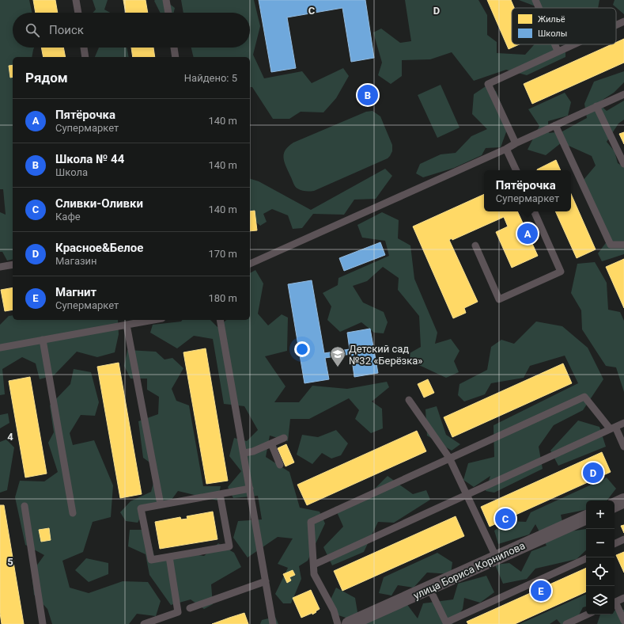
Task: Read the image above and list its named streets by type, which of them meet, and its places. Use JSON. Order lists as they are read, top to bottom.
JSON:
{
  "streets": {
    "street": ["улица Бориса Корнилова"]
  },
  "places": {
    "school or university": ["Детский сад №32 «Берёзка»"]
  },
  "legend": ["Жильё", "Школы"],
  "page": {
    "search": "Поиск",
    "heading": ["Рядом", "Найдено: 5"],
    "pins": [
      "B",
      "A",
      "D",
      "C",
      "E"
    ],
    "list": [
      {
        "mark": "A",
        "name": "Пятёрочка",
        "note": "Супермаркет",
        "value": "140 m"
      },
      {
        "mark": "B",
        "name": "Школа № 44",
        "note": "Школа",
        "value": "140 m"
      },
      {
        "mark": "C",
        "name": "Сливки-Оливки",
        "note": "Кафе",
        "value": "140 m"
      },
      {
        "mark": "D",
        "name": "Красное&Белое",
        "note": "Магазин",
        "value": "170 m"
      },
      {
        "mark": "E",
        "name": "Магнит",
        "note": "Супермаркет",
        "value": "180 m"
      }
    ],
    "popup": ["Пятёрочка", "Супермаркет"],
    "map_buttons": ["+", "−"]
  },
  "grid": {
    "columns": ["C", "D"],
    "rows": ["4", "5"]
  }
}
